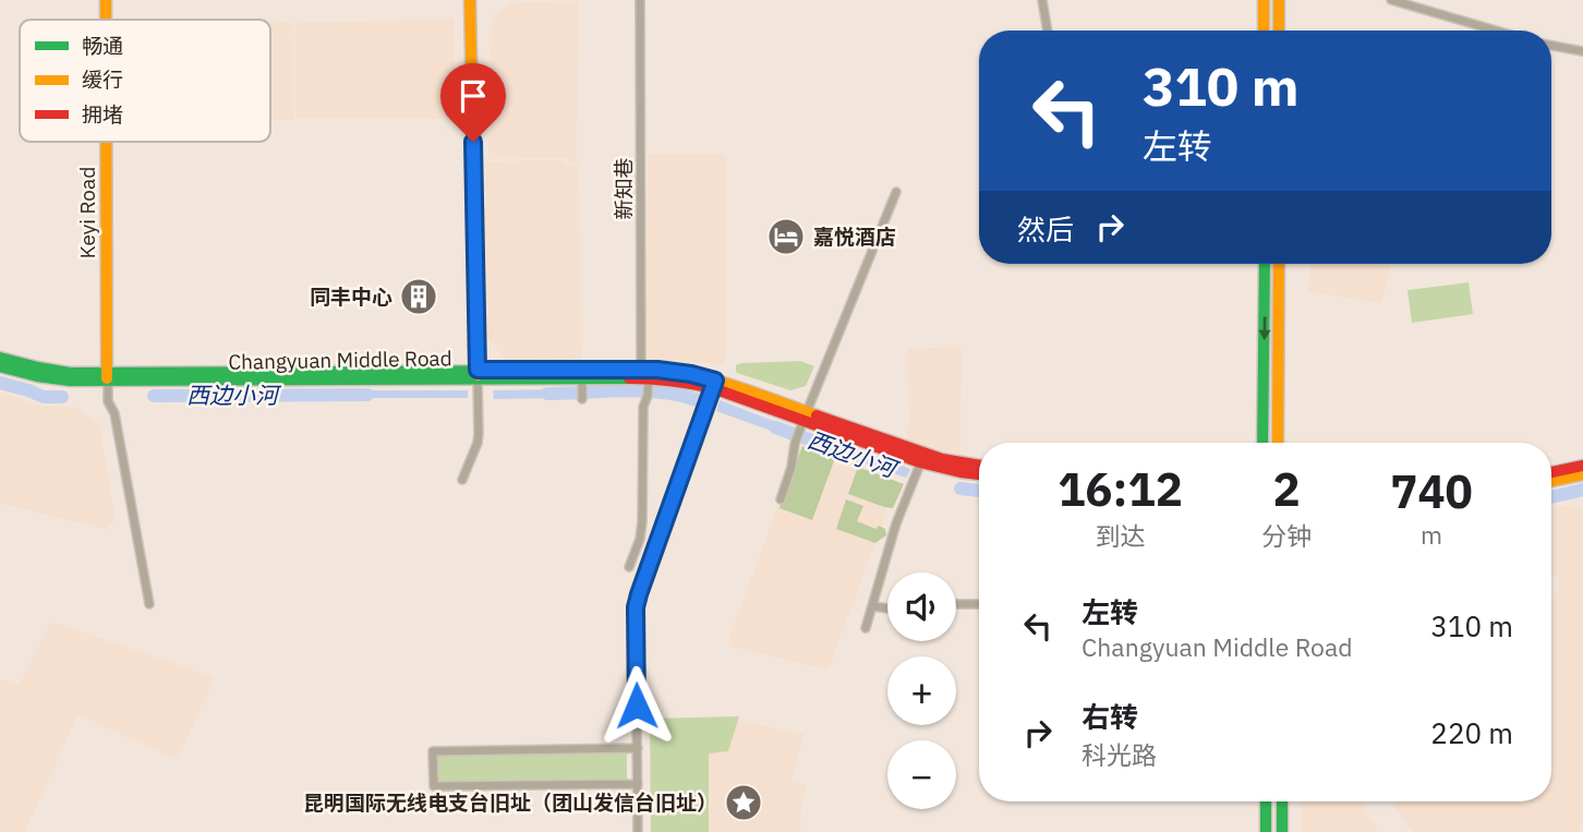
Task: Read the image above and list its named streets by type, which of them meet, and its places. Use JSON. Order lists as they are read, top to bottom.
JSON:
{
  "streets": {
    "main road": ["Keyi Road", "Changyuan Middle Road"],
    "street": ["新知巷"]
  },
  "crossings": [
    ["新知巷", "Changyuan Middle Road"],
    ["Keyi Road", "Changyuan Middle Road"]
  ],
  "water": ["西边小河"],
  "places": {
    "hotel": ["嘉悦酒店"],
    "building": ["同丰中心"],
    "place": ["昆明国际无线电支台旧址（团山发信台旧址）"]
  },
  "legend": ["畅通", "缓行", "拥堵"],
  "page": {
    "turn": ["310 m", "左转"],
    "then": "然后",
    "eta": [
      "16:12",
      "到达",
      "2",
      "分钟",
      "740",
      "m"
    ],
    "map_buttons": ["+", "−"],
    "list": [
      {
        "name": "左转",
        "note": "Changyuan Middle Road",
        "value": "310 m"
      },
      {
        "name": "右转",
        "note": "科光路",
        "value": "220 m"
      }
    ]
  }
}
